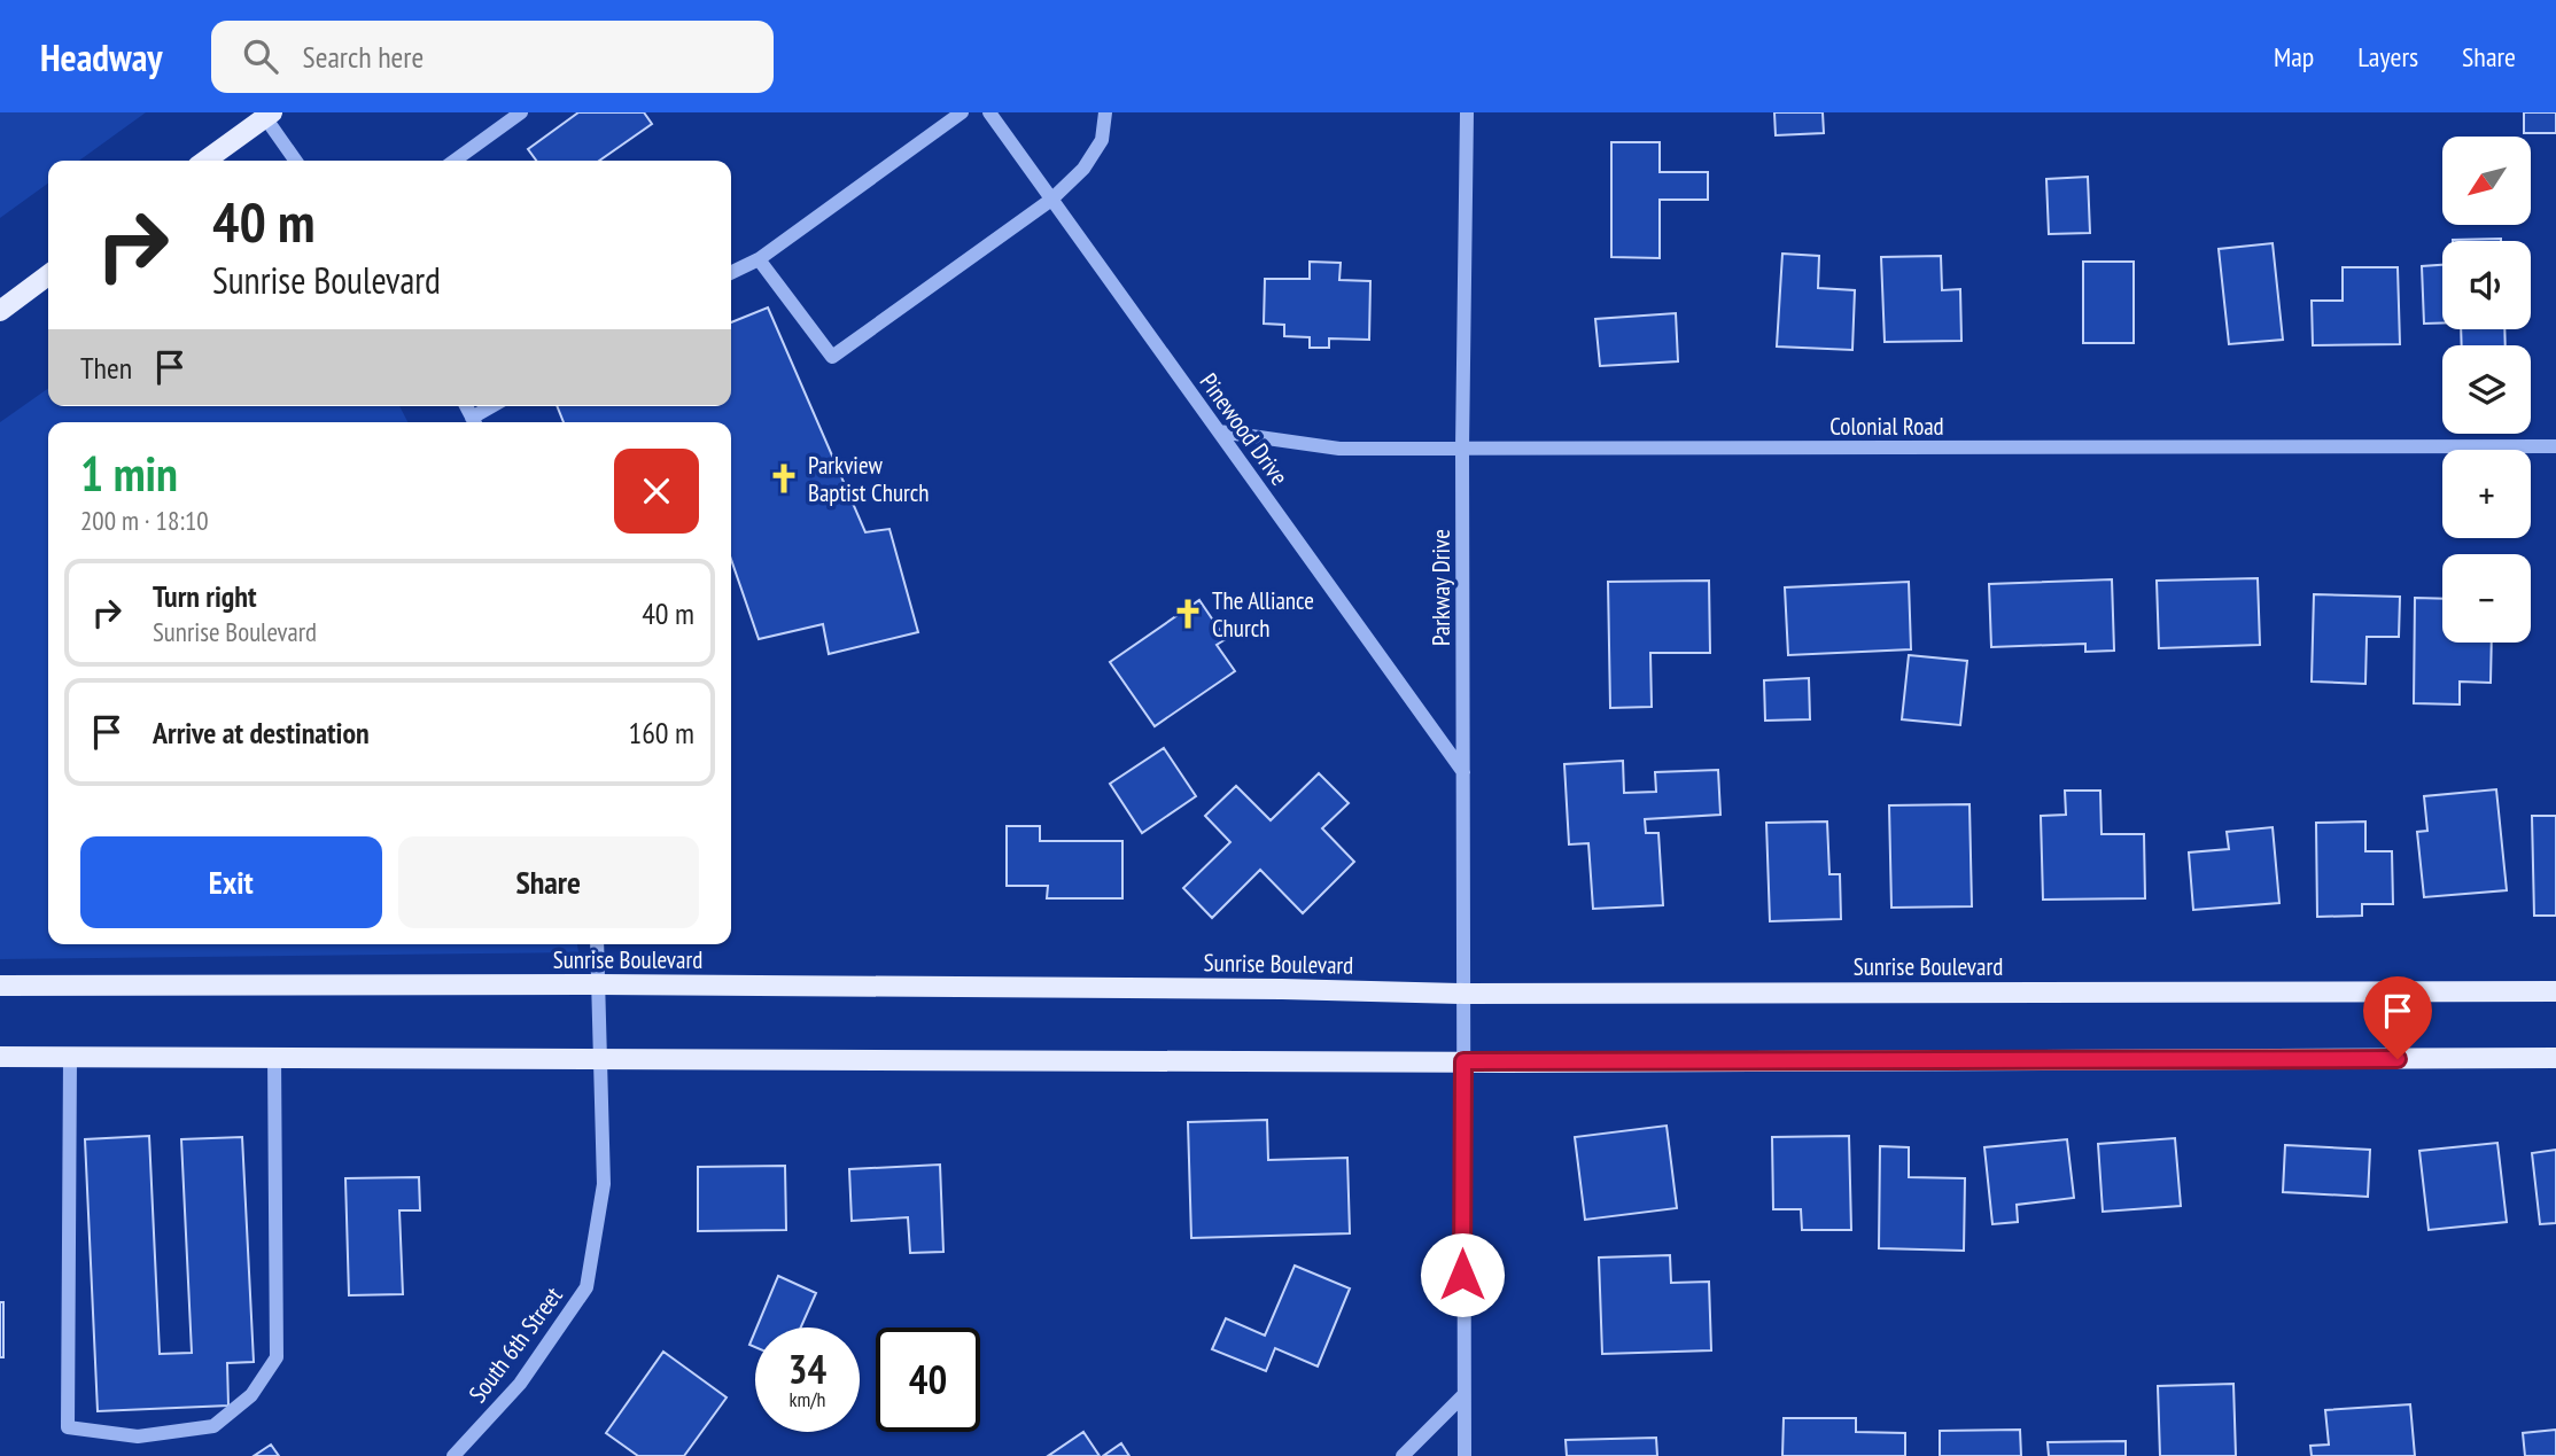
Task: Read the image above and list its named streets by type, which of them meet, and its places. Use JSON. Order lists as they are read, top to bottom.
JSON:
{
  "streets": {
    "main road": ["Sunrise Boulevard"],
    "street": [
      "Colonial Road",
      "Pinewood Drive",
      "Parkway Drive",
      "South 6th Street"
    ]
  },
  "crossings": [
    ["Colonial Road", "Pinewood Drive"],
    ["Colonial Road", "Parkway Drive"],
    ["Pinewood Drive", "Parkway Drive"],
    ["Parkway Drive", "Sunrise Boulevard"],
    ["Sunrise Boulevard", "South 6th Street"]
  ],
  "places": {
    "church": ["Parkview Baptist Church", "The Alliance Church"]
  },
  "north": "bottom left",
  "page": {
    "header": "Headway",
    "search": "Search here",
    "nav": ["Map", "Layers", "Share"],
    "map_buttons": ["+", "−"],
    "turn": ["40 m", "Sunrise Boulevard"],
    "then": "Then",
    "heading": ["1 min", "200 m · 18:10"],
    "list": [
      {
        "name": "Turn right",
        "note": "Sunrise Boulevard",
        "value": "40 m"
      },
      {
        "name": "Arrive at destination",
        "value": "160 m"
      }
    ],
    "buttons": ["Exit", "Share"],
    "speed": "34 km/h",
    "limit": "40"
  }
}
